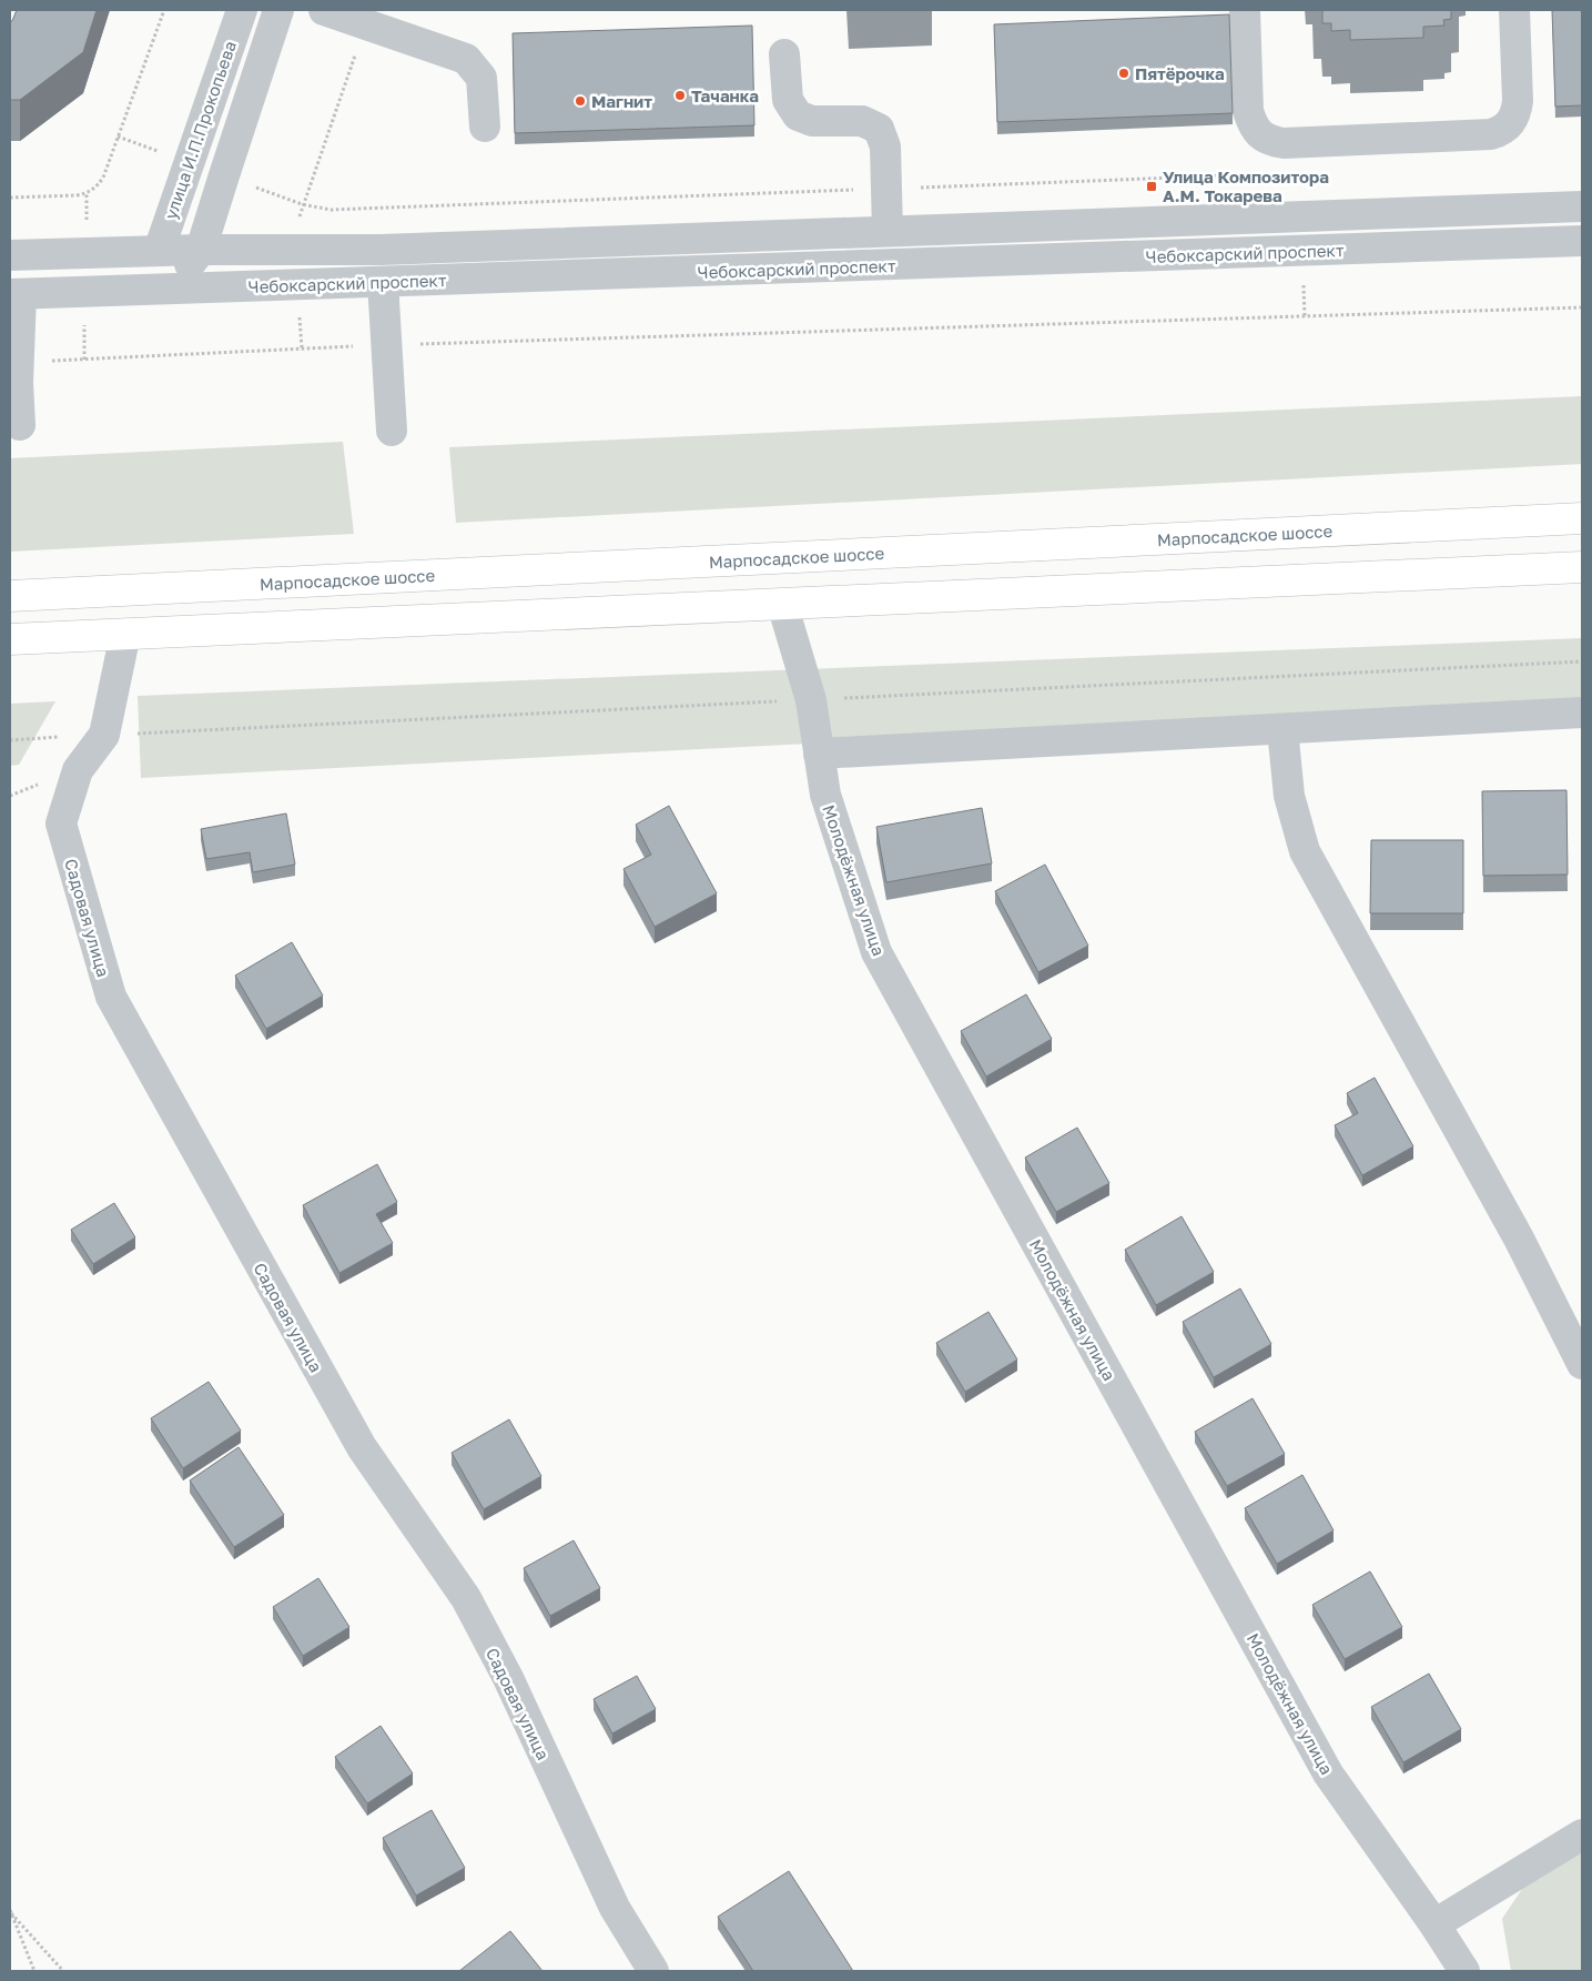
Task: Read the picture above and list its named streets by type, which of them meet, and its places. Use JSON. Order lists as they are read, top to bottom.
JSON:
{
  "streets": {
    "main road": ["Марпосадское шоссе"],
    "street": [
      "улица И.П.Прокопьева",
      "Чебоксарский проспект",
      "Молодёжная улица",
      "Садовая улица"
    ]
  },
  "crossings": [
    ["улица И.П.Прокопьева", "Чебоксарский проспект"]
  ],
  "places": {
    "other": ["Пятёрочка", "Тачанка", "Магнит"],
    "transit": ["Улица Композитора А.М. Токарева"]
  }
}
